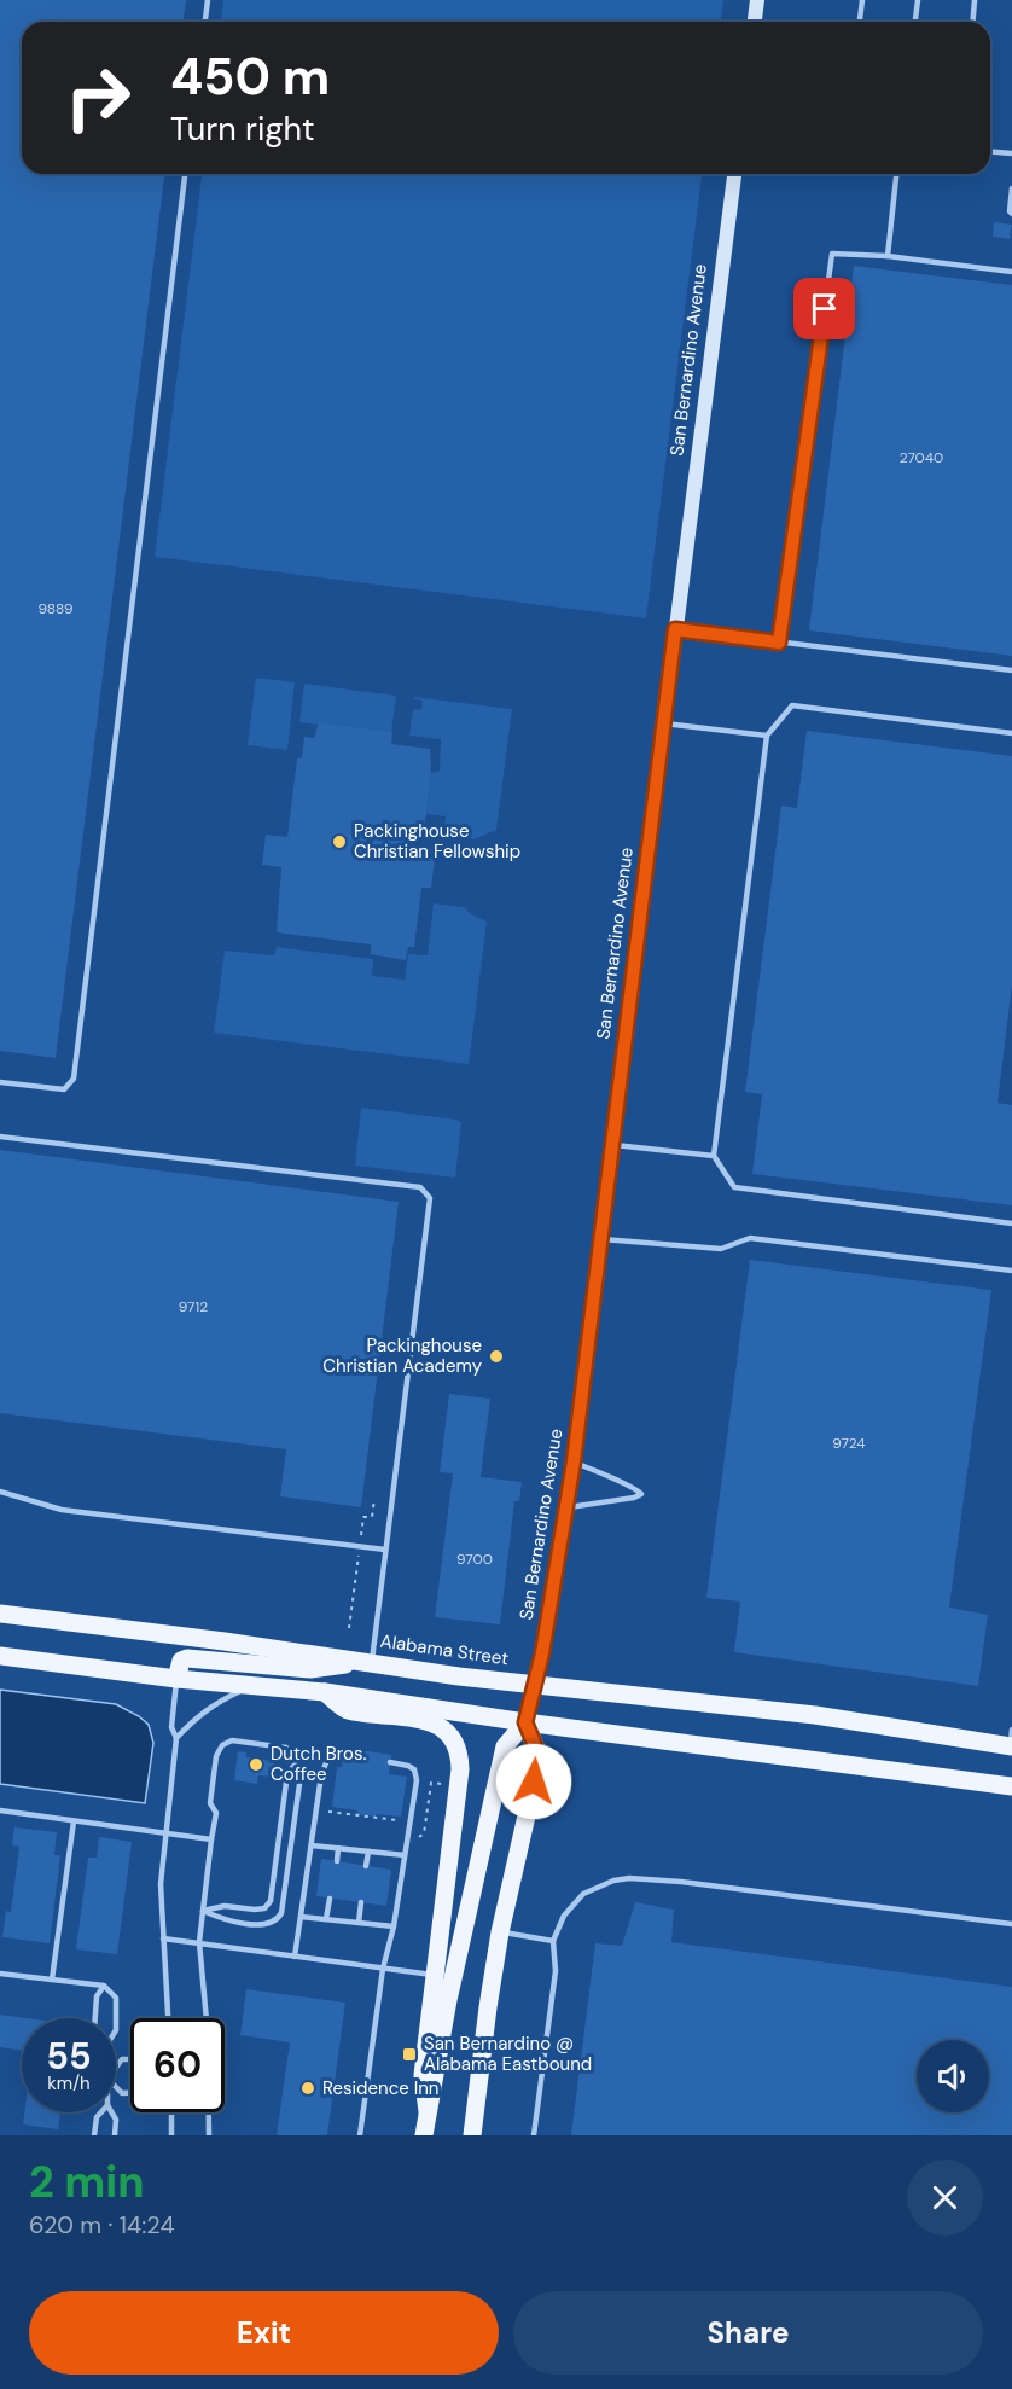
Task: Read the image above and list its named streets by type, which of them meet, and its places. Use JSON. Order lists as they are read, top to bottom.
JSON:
{
  "streets": {
    "main road": ["San Bernardino Avenue", "Alabama Street"]
  },
  "crossings": [
    ["San Bernardino Avenue", "Alabama Street"]
  ],
  "places": {
    "other": [
      "Packinghouse Christian Fellowship",
      "Packinghouse Christian Academy",
      "Dutch Bros. Coffee",
      "Residence Inn"
    ],
    "transit": ["San Bernardino @ Alabama Eastbound"]
  },
  "house_numbers": [
    "27040",
    "9889",
    "9712",
    "9724",
    "9700"
  ],
  "page": {
    "turn": ["450 m", "Turn right"],
    "speed": "55 km/h",
    "limit": "60",
    "heading": ["2 min", "620 m · 14:24"],
    "buttons": ["Exit", "Share"]
  }
}
